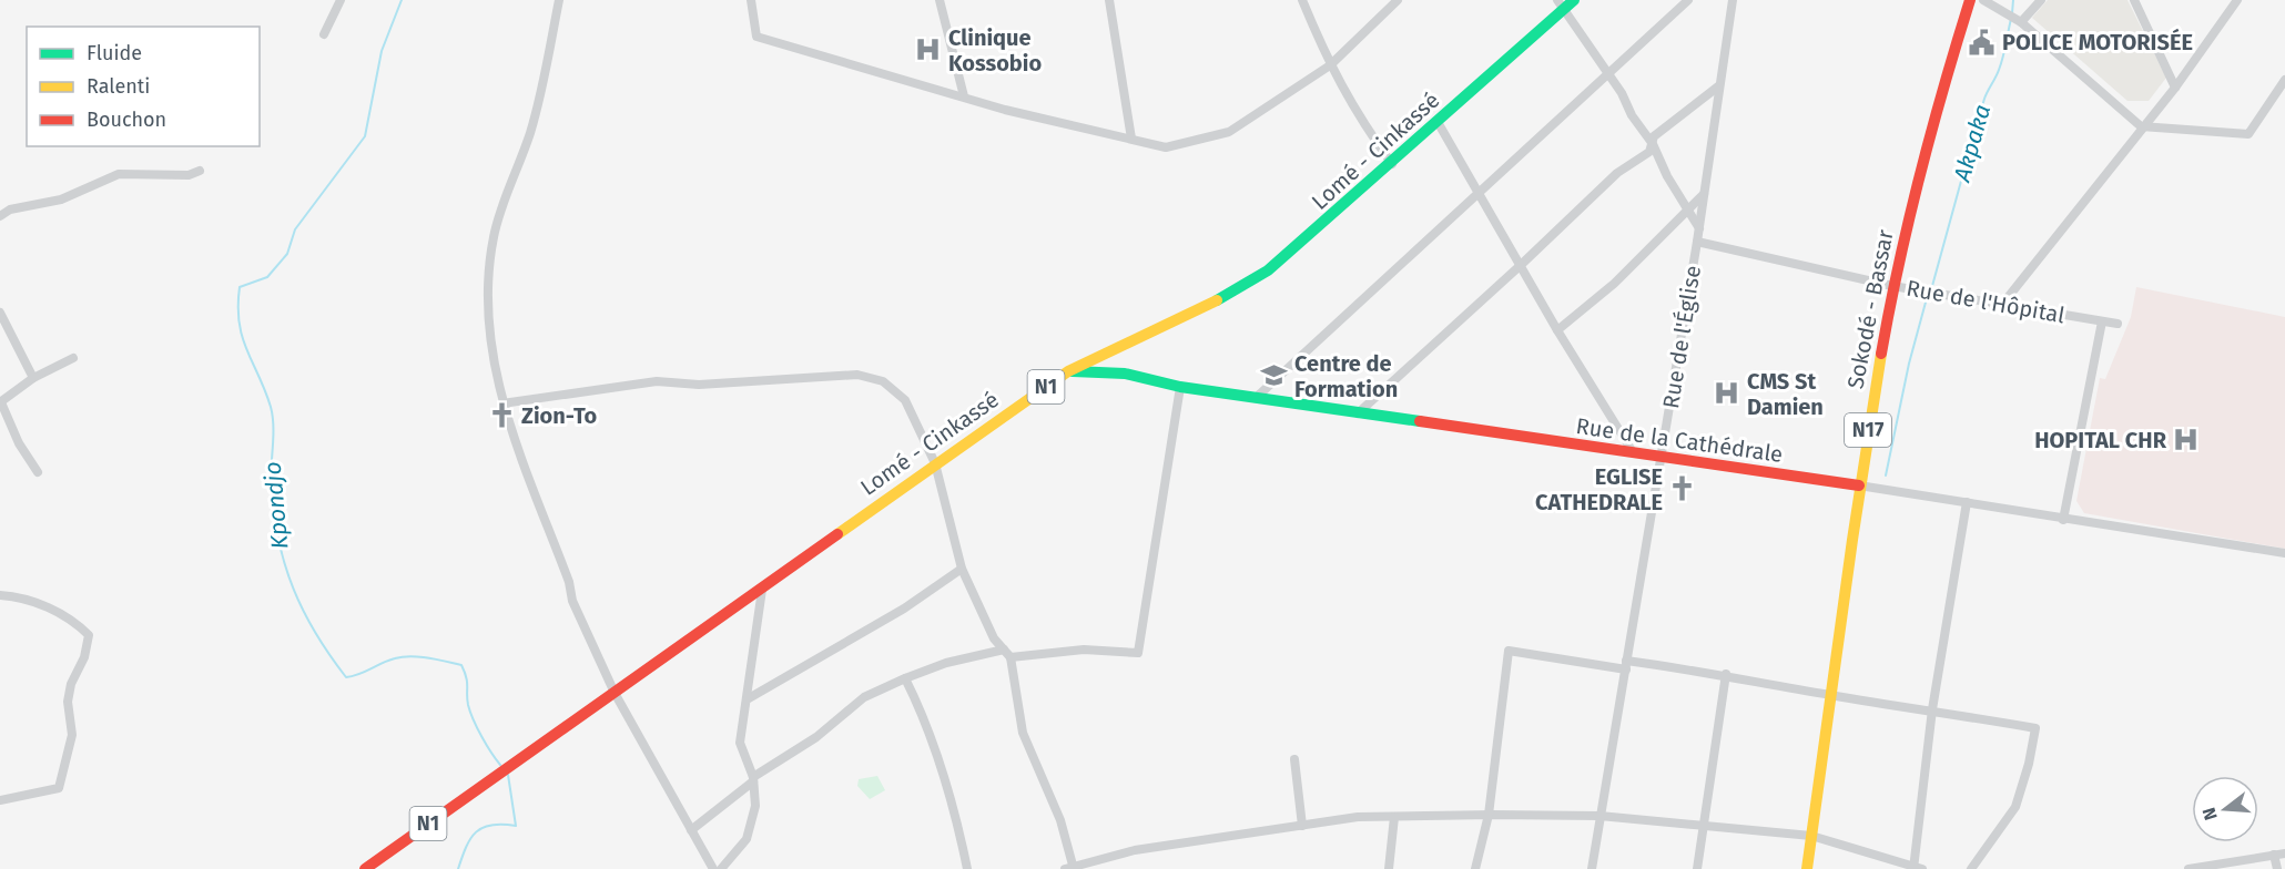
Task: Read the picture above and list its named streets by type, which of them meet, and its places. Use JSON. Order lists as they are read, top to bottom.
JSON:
{
  "streets": {
    "main road": [
      "Lomé - Cinkassé",
      "Sokodé - Bassar",
      "N1",
      "N17",
      "Rue de la Cathédrale"
    ],
    "street": ["Rue de l'Hôpital", "Rue de l'Église"]
  },
  "crossings": [
    ["Lomé - Cinkassé", "Rue de la Cathédrale"],
    ["Rue de l'Hôpital", "Sokodé - Bassar"],
    ["Rue de l'Hôpital", "Rue de l'Église"],
    ["Sokodé - Bassar", "Rue de la Cathédrale"],
    ["Rue de l'Église", "Rue de la Cathédrale"]
  ],
  "water": ["Akpaka", "Kpondjo"],
  "places": {
    "public building": ["POLICE MOTORISÉE"],
    "hospital": ["Clinique Kossobio", "CMS St Damien", "HOPITAL CHR"],
    "school or university": ["Centre de Formation"],
    "church": ["Zion-To", "EGLISE CATHEDRALE"]
  },
  "legend": ["Fluide", "Ralenti", "Bouchon"],
  "north": "left"
}
